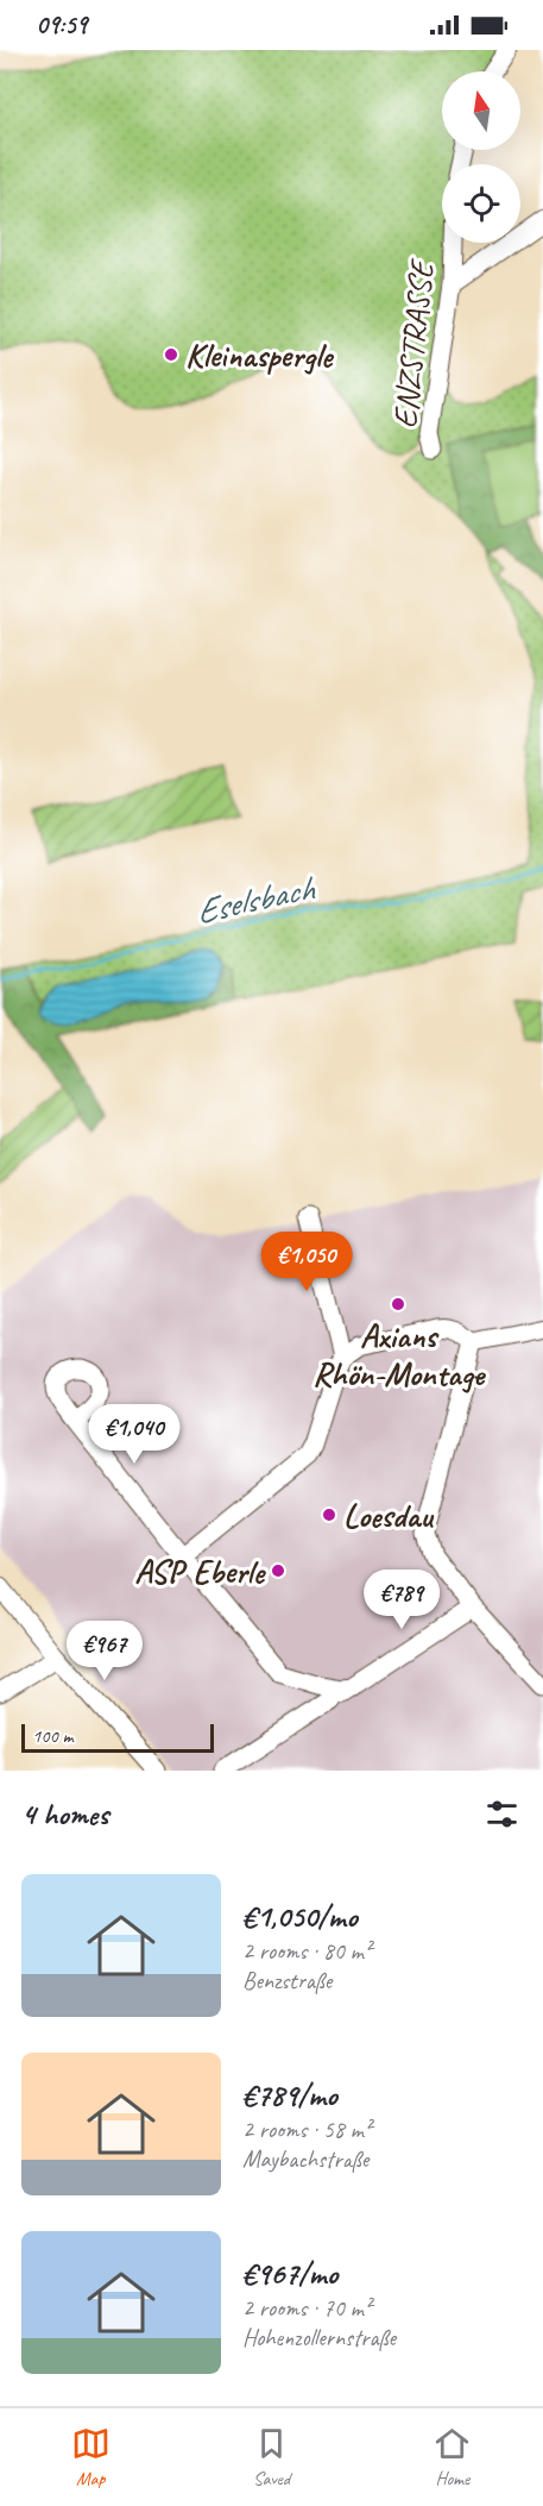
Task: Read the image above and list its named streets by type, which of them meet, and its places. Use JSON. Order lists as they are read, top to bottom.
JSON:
{
  "streets": {
    "street": ["ENZSTRASSE"]
  },
  "water": ["Eselsbach"],
  "places": [
    "Kleinaspergle",
    "Axians Rhön-Montage",
    "Loesdau",
    "ASP Eberle"
  ],
  "scale_bar": "100 m",
  "north": "top",
  "page": {
    "status": "09:59",
    "price": [
      "€1,050",
      "€1,040",
      "€789",
      "€967"
    ],
    "scale": "100 m",
    "heading": "4 homes",
    "list": [
      {
        "name": "€1,050/mo",
        "note": "2 rooms · 80 m² · Benzstraße"
      },
      {
        "name": "€789/mo",
        "note": "2 rooms · 58 m² · Maybachstraße"
      },
      {
        "name": "€967/mo",
        "note": "2 rooms · 70 m² · Hohenzollernstraße"
      }
    ],
    "tabs": ["Map", "Saved", "Home"]
  }
}
